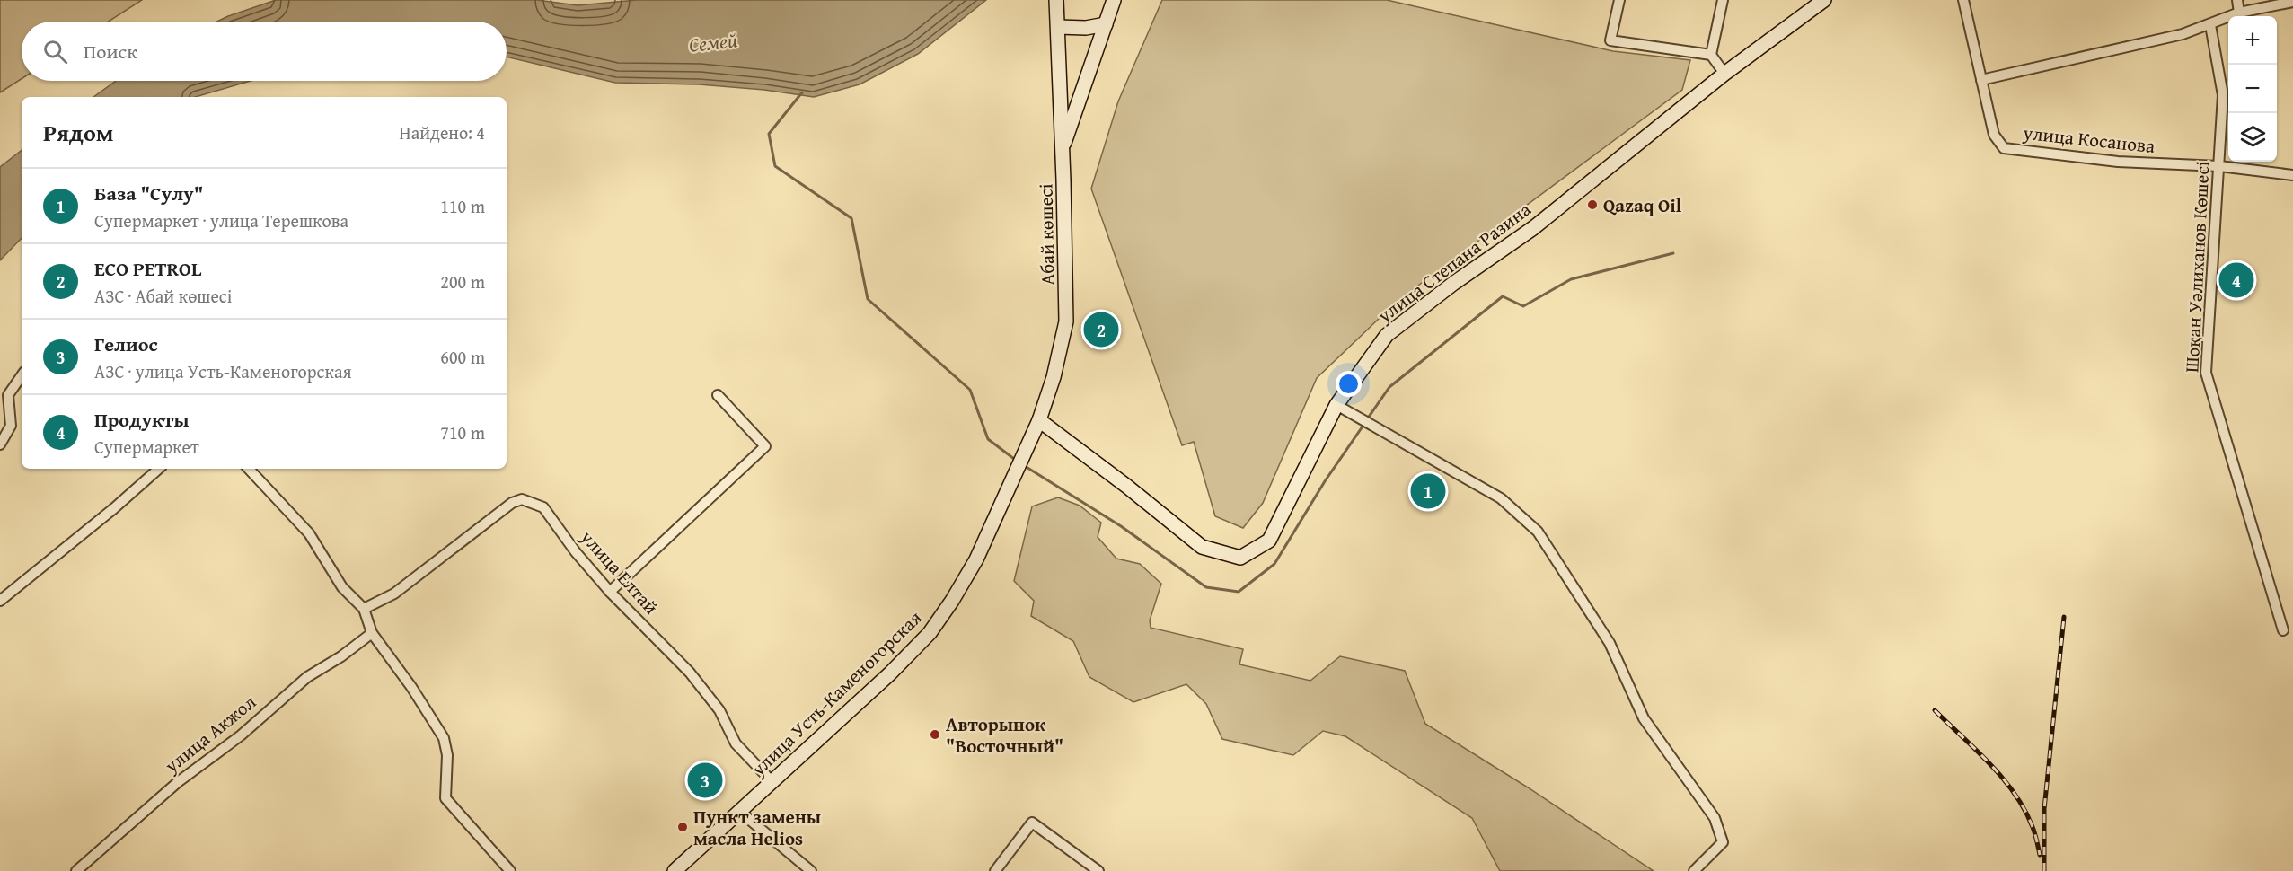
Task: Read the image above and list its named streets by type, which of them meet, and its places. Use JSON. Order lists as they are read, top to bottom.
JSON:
{
  "streets": {
    "main road": ["Абай көшесі", "улица Степана Разина", "улица Усть-Каменогорская"],
    "street": [
      "улица Косанова",
      "Шоқан Уәлиханов Көшесі",
      "улица Елтай",
      "улица Акжол"
    ]
  },
  "crossings": [
    ["улица Косанова", "Шоқан Уәлиханов Көшесі"],
    ["Абай көшесі", "улица Степана Разина"],
    ["Абай көшесі", "улица Усть-Каменогорская"],
    ["улица Елтай", "улица Усть-Каменогорская"]
  ],
  "water": ["Семей"],
  "places": ["Qazaq Oil", "Авторынок \"Восточный\"", "Пункт замены масла Helios"],
  "page": {
    "map_buttons": ["+", "−"],
    "search": "Поиск",
    "heading": ["Рядом", "Найдено: 4"],
    "list": [
      {
        "mark": "1",
        "name": "База \"Сулу\"",
        "note": "Супермаркет · улица Терешкова",
        "value": "110 m"
      },
      {
        "mark": "2",
        "name": "ECO PETROL",
        "note": "АЗС · Абай көшесі",
        "value": "200 m"
      },
      {
        "mark": "3",
        "name": "Гелиос",
        "note": "АЗС · улица Усть-Каменогорская",
        "value": "600 m"
      },
      {
        "mark": "4",
        "name": "Продукты",
        "note": "Супермаркет",
        "value": "710 m"
      }
    ],
    "pins": [
      "4",
      "2",
      "1",
      "3"
    ]
  }
}
